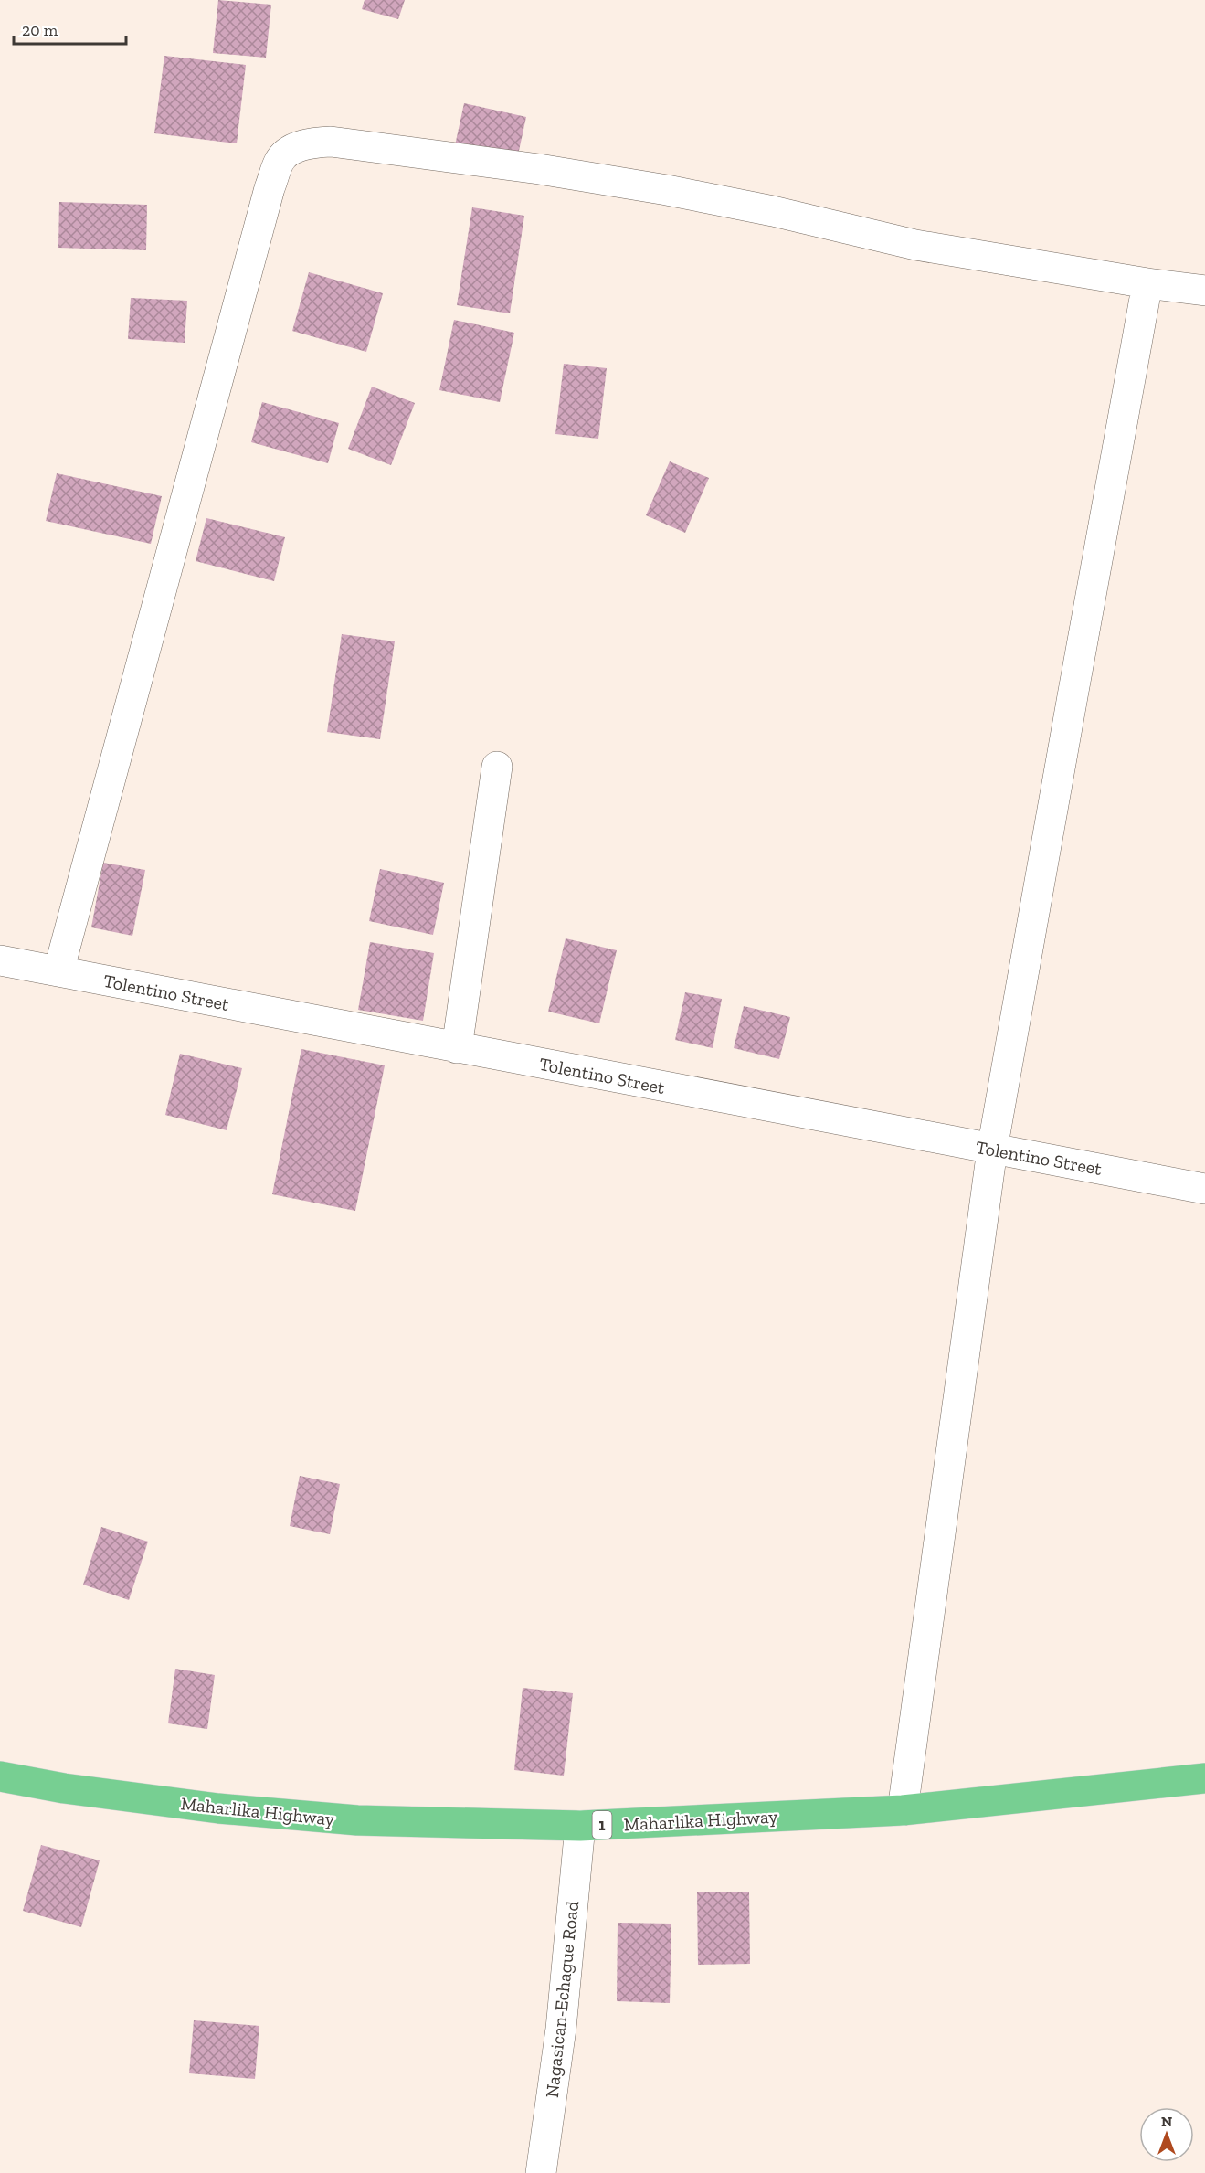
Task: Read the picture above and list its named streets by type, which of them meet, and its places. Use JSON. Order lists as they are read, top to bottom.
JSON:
{
  "streets": {
    "highway": ["Maharlika Highway", "1"],
    "street": ["Tolentino Street", "Nagasican-Echague Road"]
  },
  "crossings": [
    ["Maharlika Highway", "Nagasican-Echague Road"]
  ],
  "scale_bar": "20 m",
  "north": "top"
}
